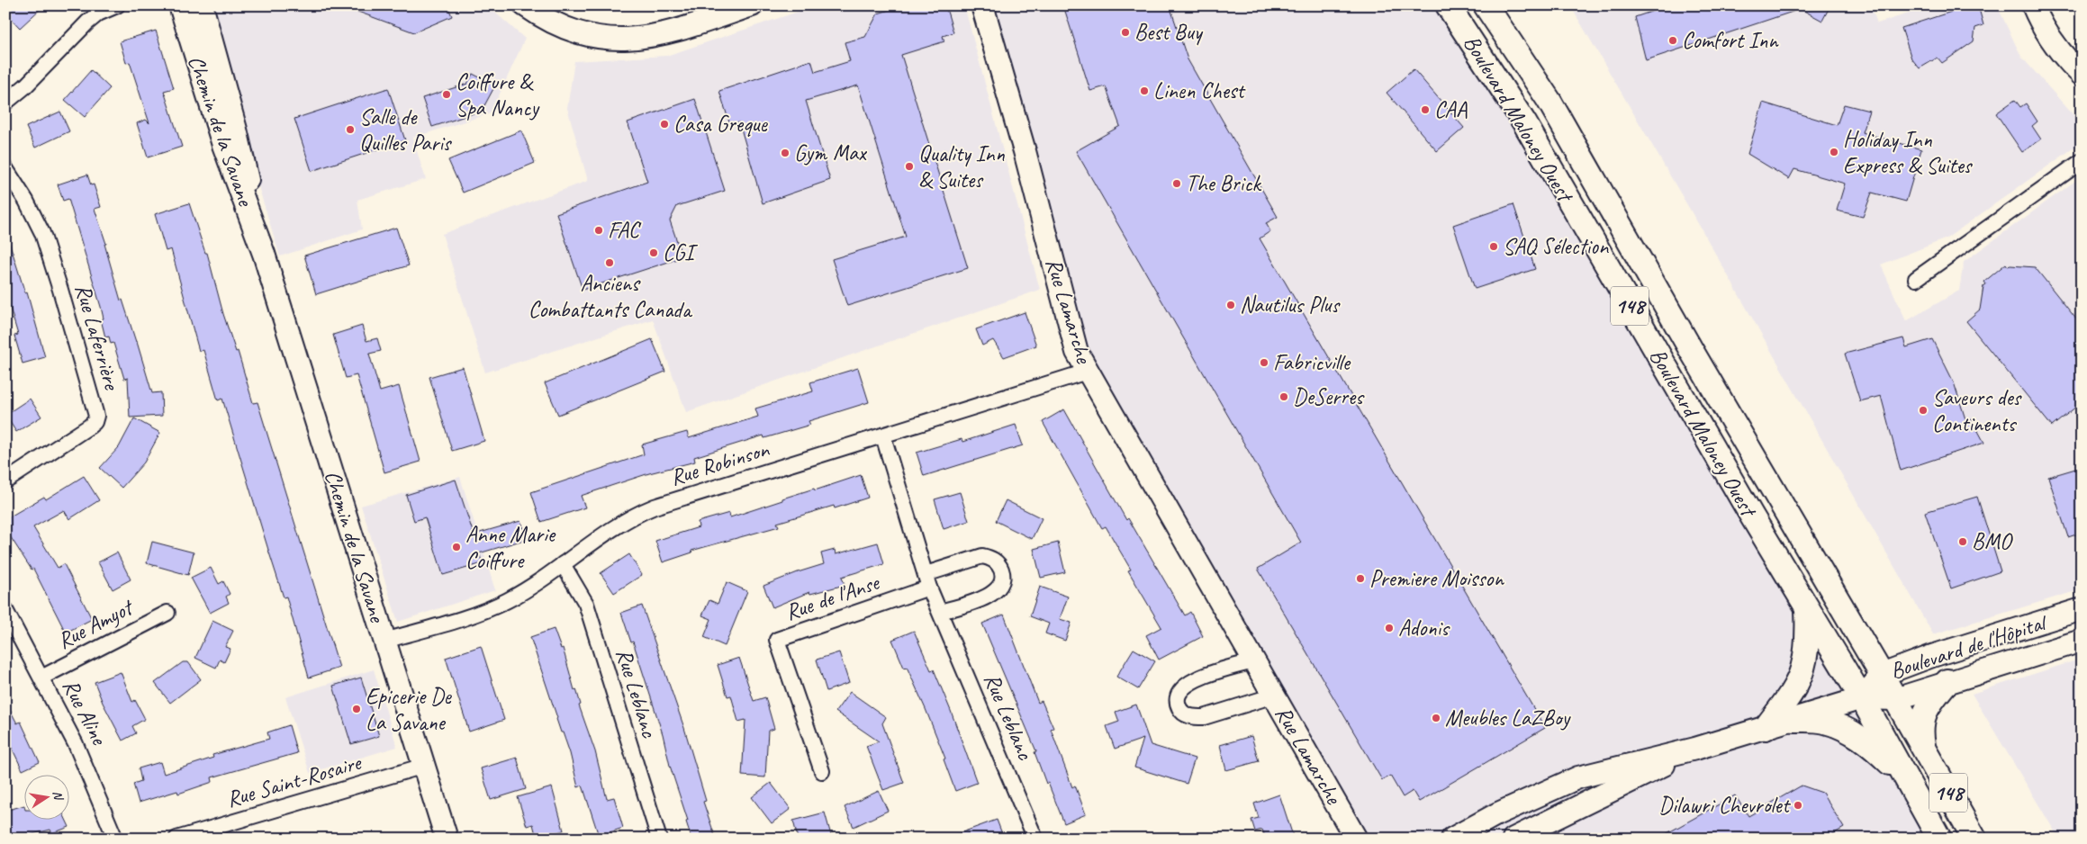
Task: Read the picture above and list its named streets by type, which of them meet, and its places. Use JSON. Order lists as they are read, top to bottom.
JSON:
{
  "streets": {
    "main road": ["Boulevard Maloney Ouest", "148"],
    "street": [
      "Chemin de la Savane",
      "Rue Lamarche",
      "Rue Laferrière",
      "Rue Robinson",
      "Rue de l'Anse",
      "Rue Amyot",
      "Boulevard de l'Hôpital",
      "Rue Leblanc",
      "Rue Aline",
      "Rue Saint-Rosaire"
    ]
  },
  "crossings": [
    ["Boulevard Maloney Ouest", "Boulevard de l'Hôpital"],
    ["Chemin de la Savane", "Rue Robinson"],
    ["Chemin de la Savane", "Rue Saint-Rosaire"],
    ["Rue Lamarche", "Rue Robinson"],
    ["Rue Robinson", "Rue Leblanc"],
    ["Rue de l'Anse", "Rue Leblanc"],
    ["Rue Amyot", "Rue Aline"]
  ],
  "places": [
    "Best Buy",
    "Comfort Inn",
    "Linen Chest",
    "Coiffure & Spa Nancy",
    "CAA",
    "Casa Greque",
    "Salle de Quilles Paris",
    "Holiday Inn Express & Suites",
    "Gym Max",
    "Quality Inn & Suites",
    "The Brick",
    "FAC",
    "SAQ Sélection",
    "CGI",
    "Anciens Combattants Canada",
    "Nautilus Plus",
    "Fabricville",
    "DeSerres",
    "Saveurs des Continents",
    "BMO",
    "Anne Marie Coiffure",
    "Premiere Moisson",
    "Adonis",
    "Epicerie De La Savane",
    "Meubles LaZBoy",
    "Dilawri Chevrolet"
  ],
  "north": "right"
}
